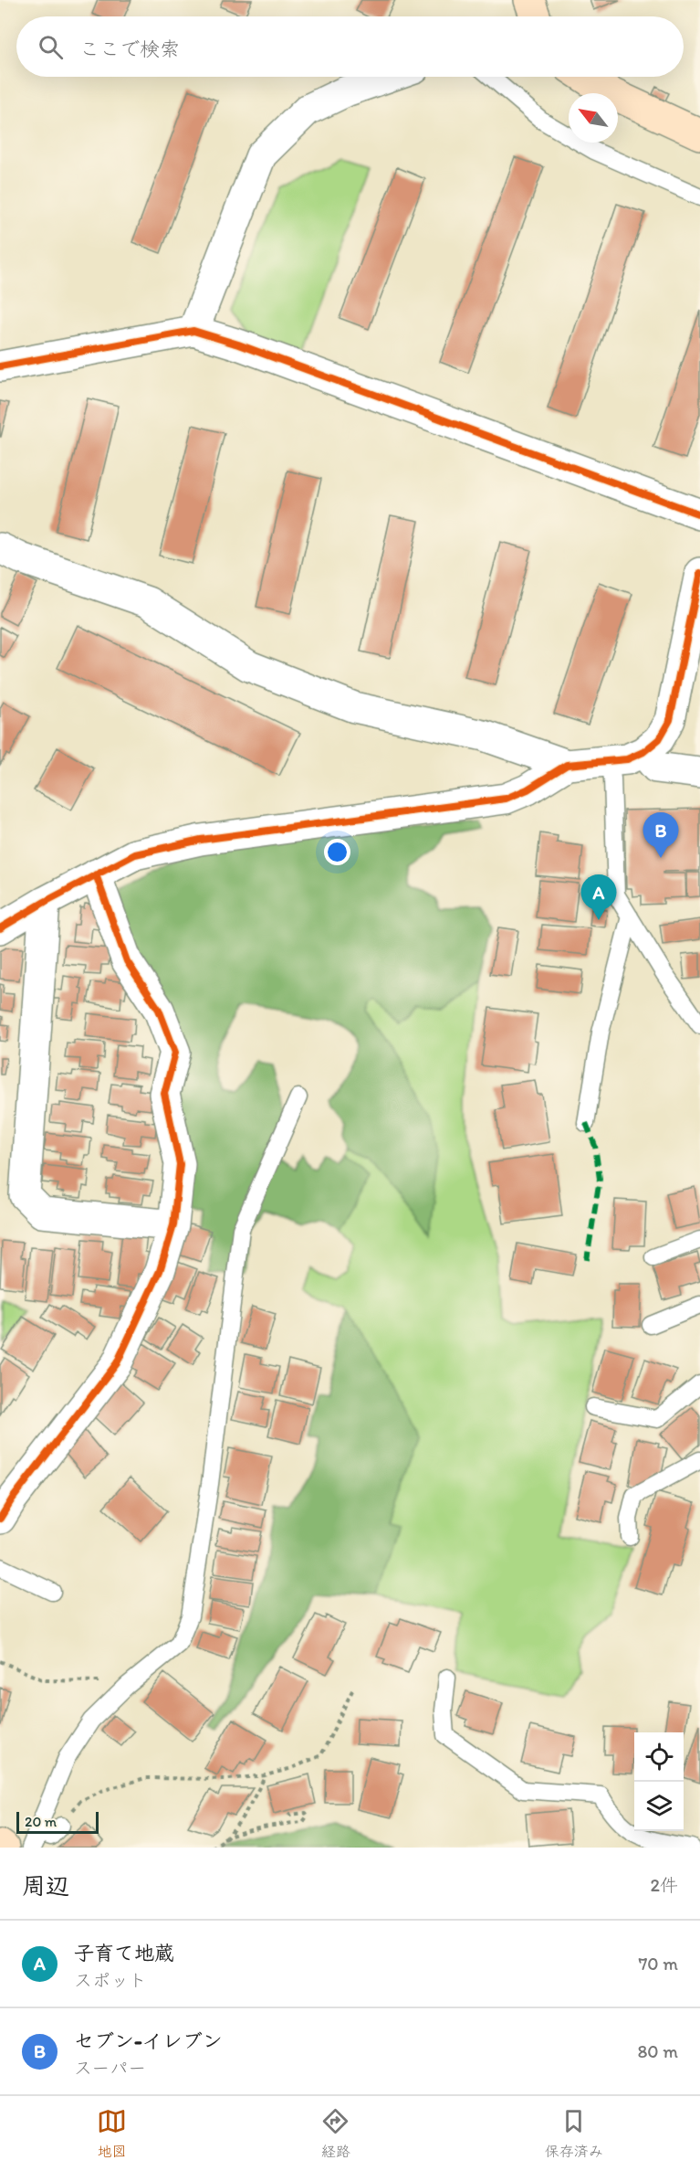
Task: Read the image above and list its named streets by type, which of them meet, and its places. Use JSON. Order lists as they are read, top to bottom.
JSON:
{
  "scale_bar": "20 m",
  "north": "top left",
  "page": {
    "search": "ここで検索",
    "pins": ["B", "A"],
    "scale": "20 m",
    "heading": ["周辺", "2件"],
    "list": [
      {
        "mark": "A",
        "name": "子育て地蔵",
        "note": "スポット",
        "value": "70 m"
      },
      {
        "mark": "B",
        "name": "セブン-イレブン",
        "note": "スーパー",
        "value": "80 m"
      }
    ],
    "nav": ["地図", "経路", "保存済み"]
  }
}
